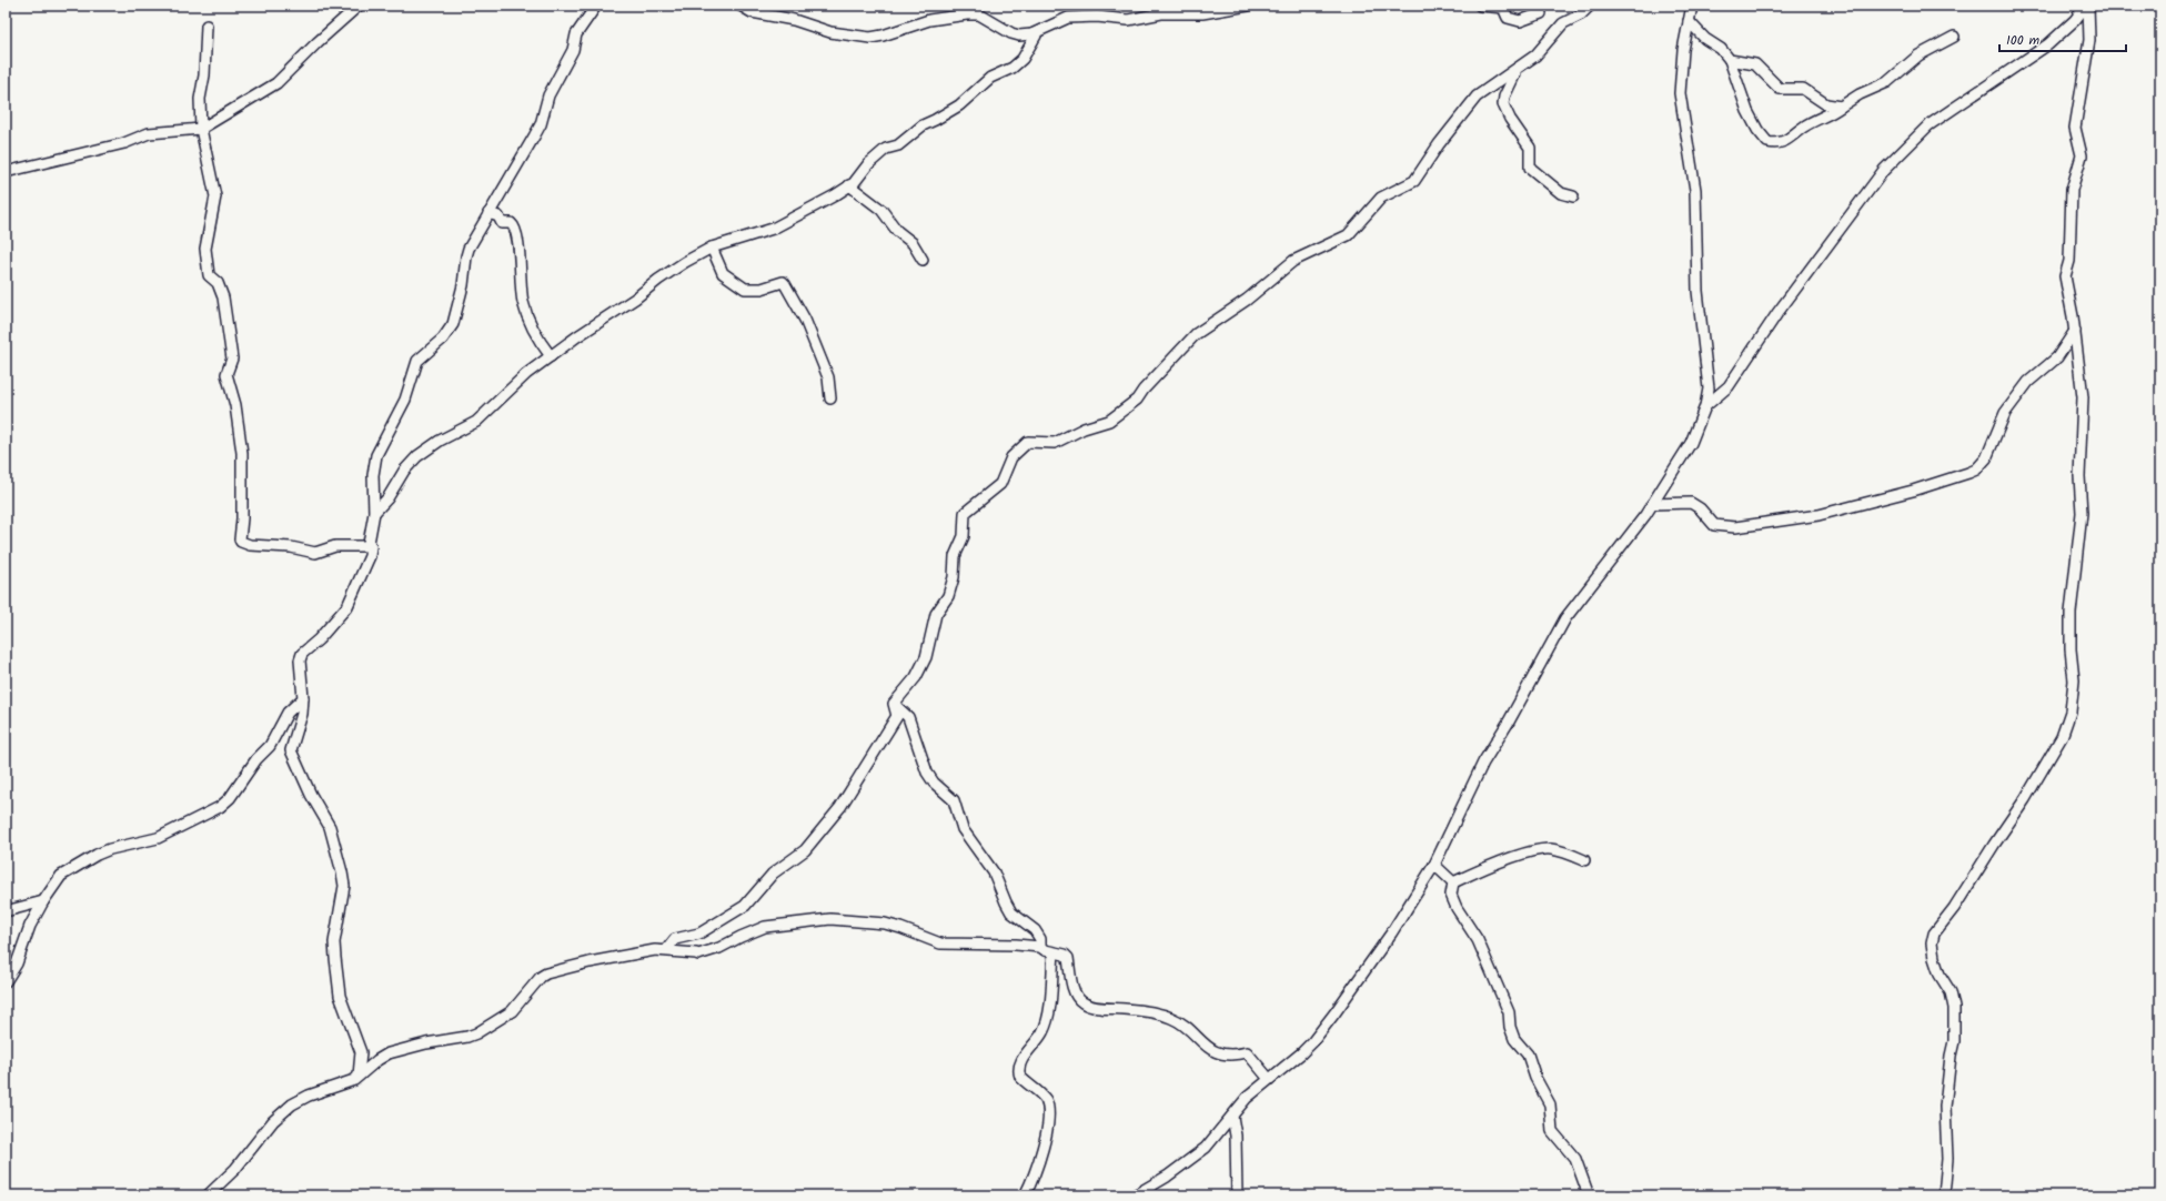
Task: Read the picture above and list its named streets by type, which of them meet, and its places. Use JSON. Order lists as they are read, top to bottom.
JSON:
{
  "scale_bar": "100 m"
}
